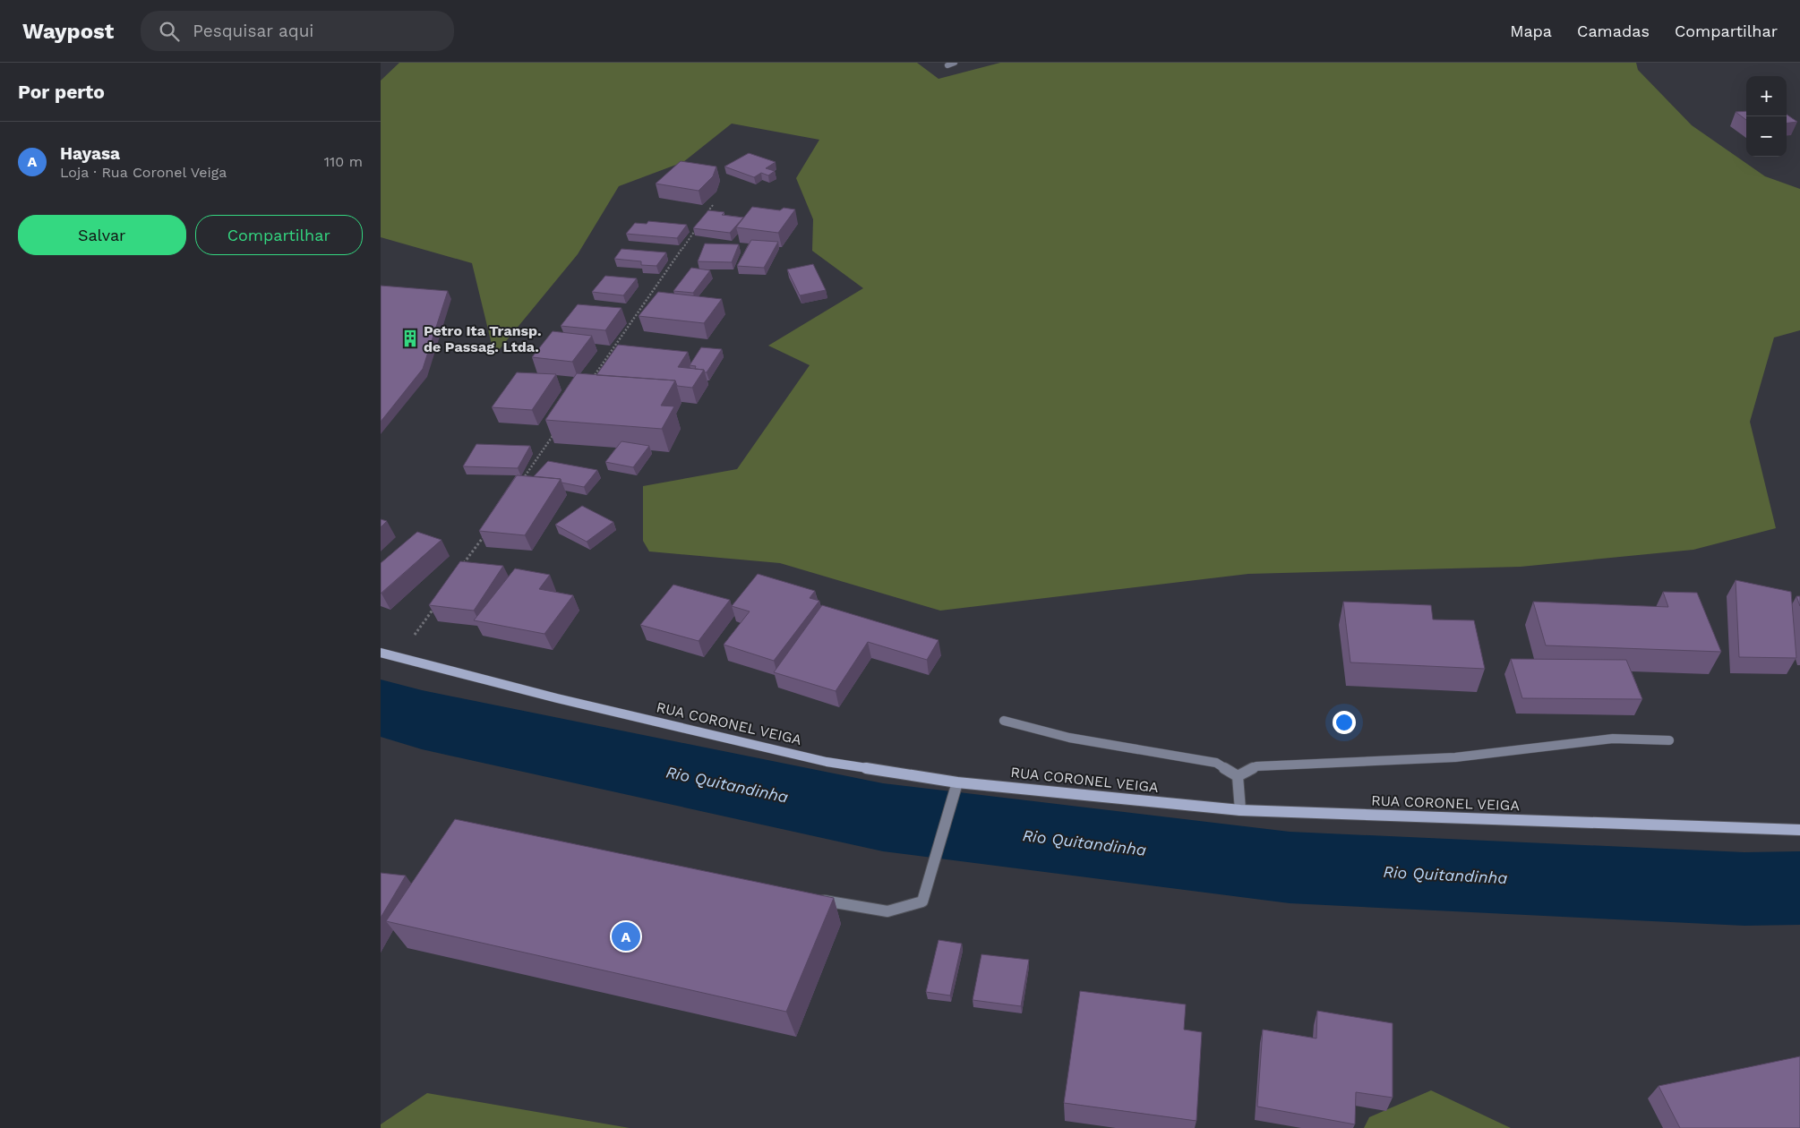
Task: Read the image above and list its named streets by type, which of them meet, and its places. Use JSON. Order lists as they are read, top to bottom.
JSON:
{
  "streets": {
    "main road": ["RUA CORONEL VEIGA"]
  },
  "water": ["Rio Quitandinha"],
  "places": {
    "building": ["Petro Ita Transp. de Passag. Ltda."]
  },
  "page": {
    "header": "Waypost",
    "search": "Pesquisar aqui",
    "nav": ["Mapa", "Camadas", "Compartilhar"],
    "heading": "Por perto",
    "map_buttons": ["+", "−"],
    "list": [
      {
        "mark": "A",
        "name": "Hayasa",
        "note": "Loja · Rua Coronel Veiga",
        "value": "110 m"
      }
    ],
    "buttons": ["Salvar", "Compartilhar"],
    "pins": "A"
  }
}
